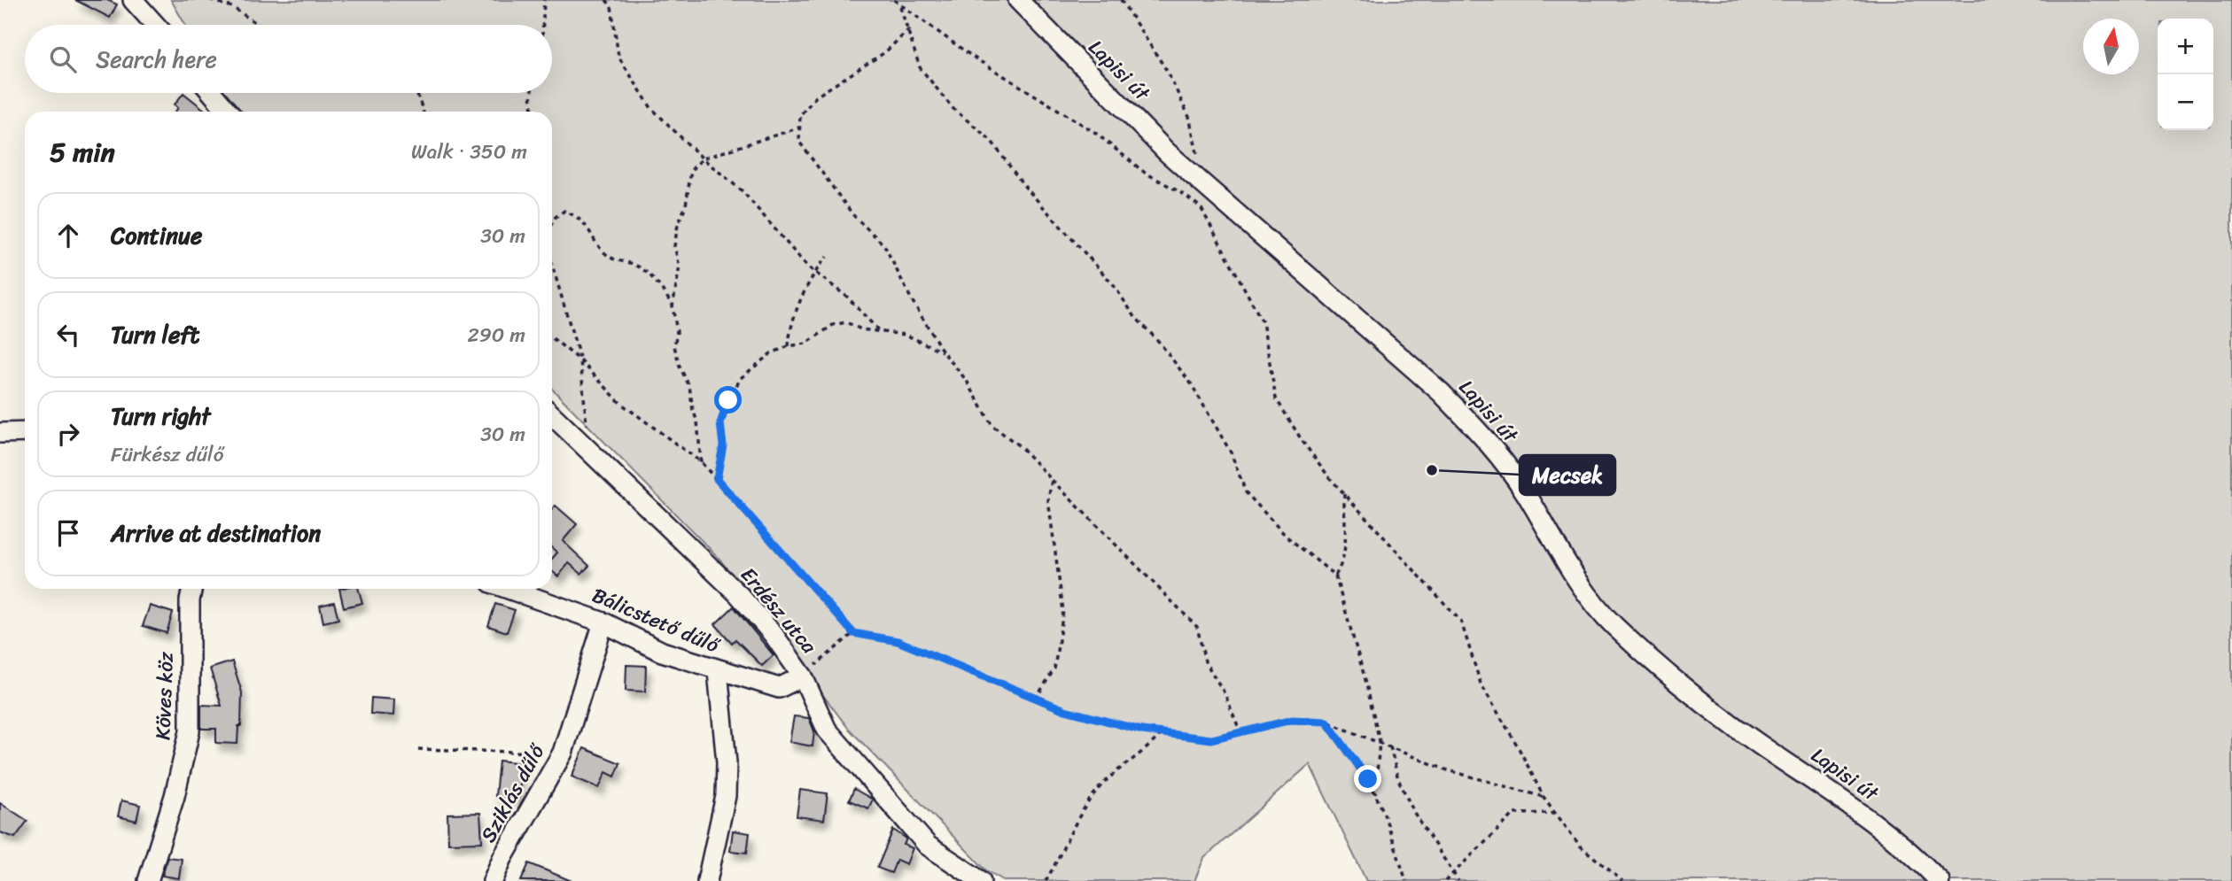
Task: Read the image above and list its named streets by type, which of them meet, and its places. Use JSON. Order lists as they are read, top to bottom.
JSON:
{
  "streets": {
    "street": [
      "Lapisi út",
      "Erdész utca",
      "Bálicstető dűlő",
      "Köves köz",
      "Sziklás dűlő"
    ]
  },
  "crossings": [
    ["Erdész utca", "Bálicstető dűlő"],
    ["Bálicstető dűlő", "Sziklás dűlő"]
  ],
  "places": ["Mecsek"],
  "north": "top",
  "page": {
    "map_buttons": ["+", "−"],
    "search": "Search here",
    "heading": ["5 min", "Walk · 350 m"],
    "list": [
      ["Continue", "30 m"],
      ["Turn left", "290 m"],
      ["Turn right", "Fürkész dűlő", "30 m"],
      "Arrive at destination"
    ]
  }
}
